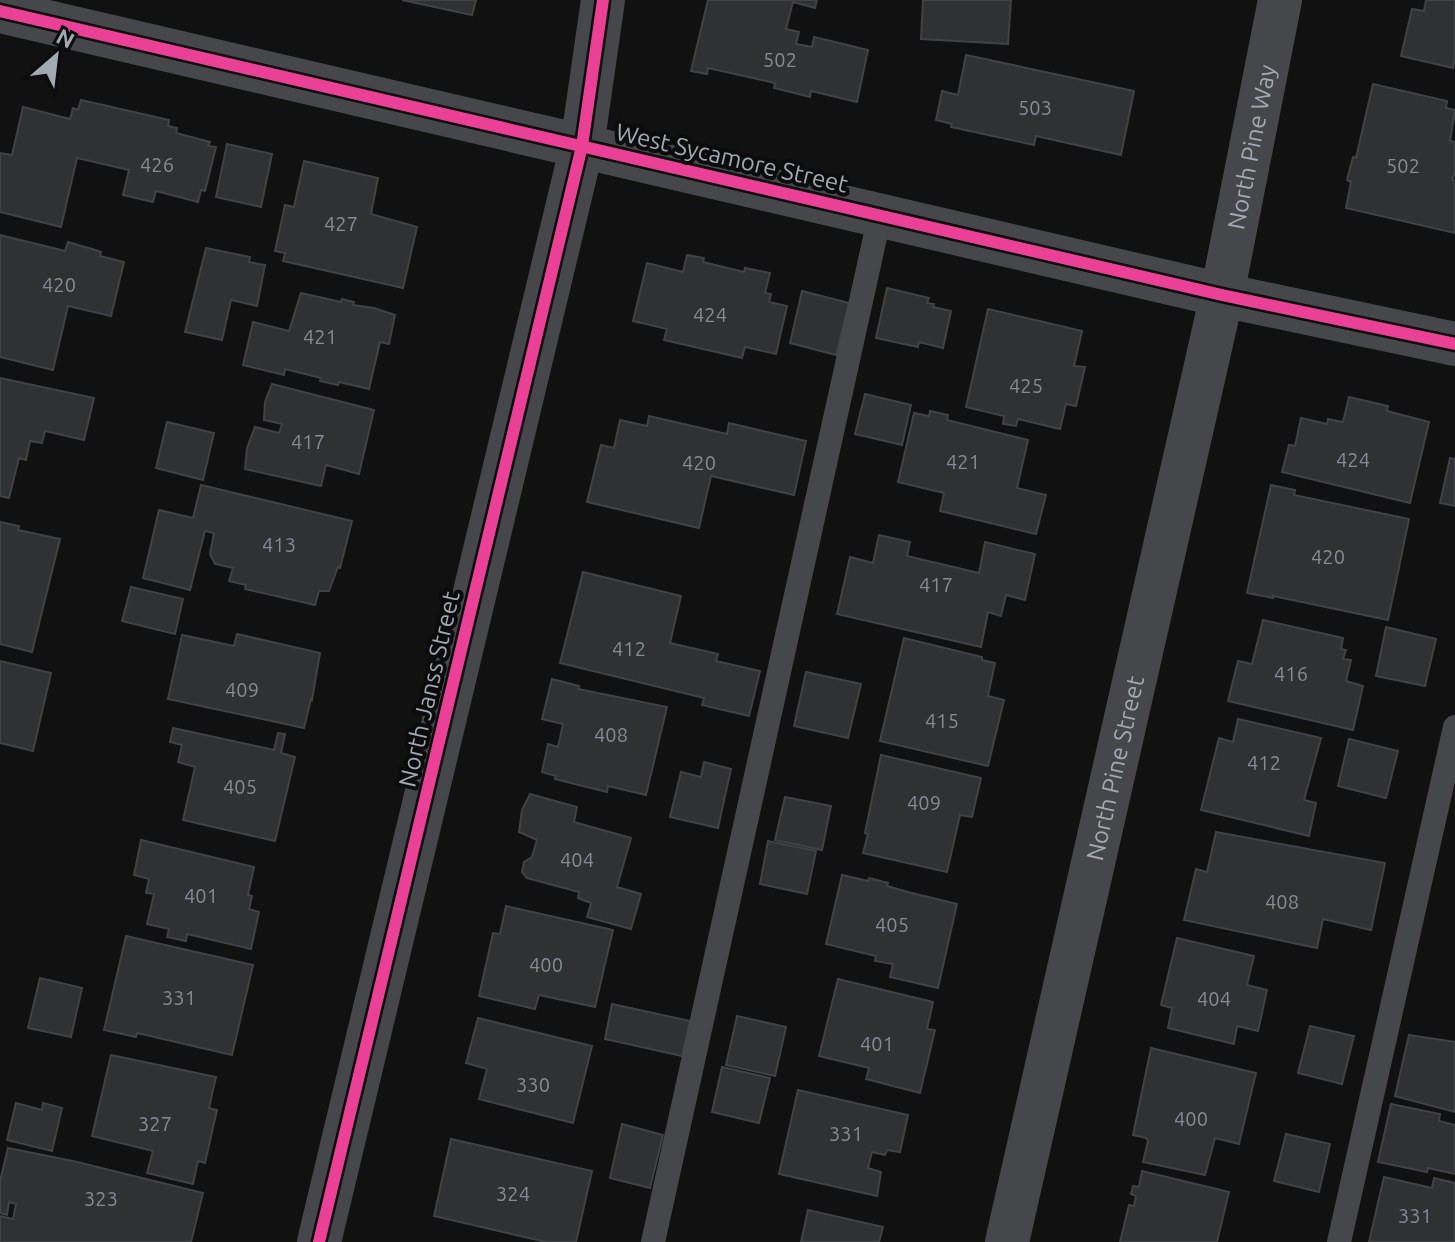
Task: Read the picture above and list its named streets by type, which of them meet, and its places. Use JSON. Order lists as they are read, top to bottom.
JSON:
{
  "streets": {
    "street": [
      "North Pine Way",
      "West Sycamore Street",
      "North Janss Street",
      "North Pine Street"
    ]
  },
  "crossings": [
    ["North Pine Way", "West Sycamore Street"],
    ["North Pine Way", "North Pine Street"],
    ["West Sycamore Street", "North Janss Street"],
    ["West Sycamore Street", "North Pine Street"]
  ],
  "house_numbers": [
    "502",
    "503",
    "426",
    "502",
    "427",
    "420",
    "424",
    "421",
    "425",
    "417",
    "424",
    "421",
    "420",
    "413",
    "420",
    "417",
    "412",
    "416",
    "409",
    "415",
    "408",
    "412",
    "405",
    "409",
    "404",
    "401",
    "408",
    "405",
    "400",
    "331",
    "404",
    "401",
    "330",
    "400",
    "327",
    "331",
    "324",
    "323",
    "331"
  ],
  "north": "top right"
}
